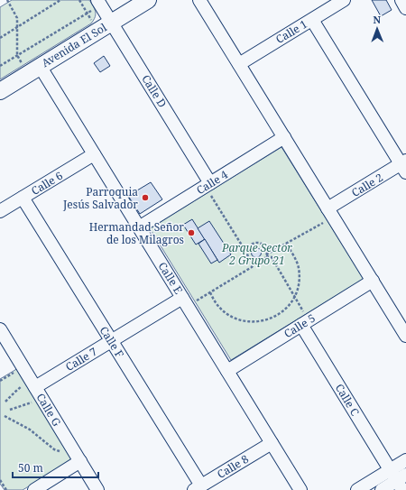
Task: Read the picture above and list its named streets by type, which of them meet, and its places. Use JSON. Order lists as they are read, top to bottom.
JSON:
{
  "streets": {
    "main road": ["Avenida El Sol"],
    "street": [
      "Calle 1",
      "Calle D",
      "Calle 4",
      "Calle 6",
      "Calle 2",
      "Calle E",
      "Calle 5",
      "Calle F",
      "Calle 7",
      "Calle C",
      "Calle G",
      "Calle 8"
    ]
  },
  "crossings": [
    ["Avenida El Sol", "Calle D"],
    ["Avenida El Sol", "Calle E"],
    ["Calle D", "Calle 4"],
    ["Calle 4", "Calle E"],
    ["Calle 6", "Calle E"],
    ["Calle 6", "Calle F"],
    ["Calle E", "Calle 5"],
    ["Calle E", "Calle 7"],
    ["Calle E", "Calle 8"],
    ["Calle 5", "Calle C"],
    ["Calle F", "Calle 7"],
    ["Calle F", "Calle 8"],
    ["Calle 7", "Calle G"]
  ],
  "parks": ["Parque Sector 2 Grupo 21"],
  "places": ["Parroquia Jesús Salvador", "Hermandad Señor de los Milagros"],
  "scale_bar": "50 m",
  "north": "top"
}
